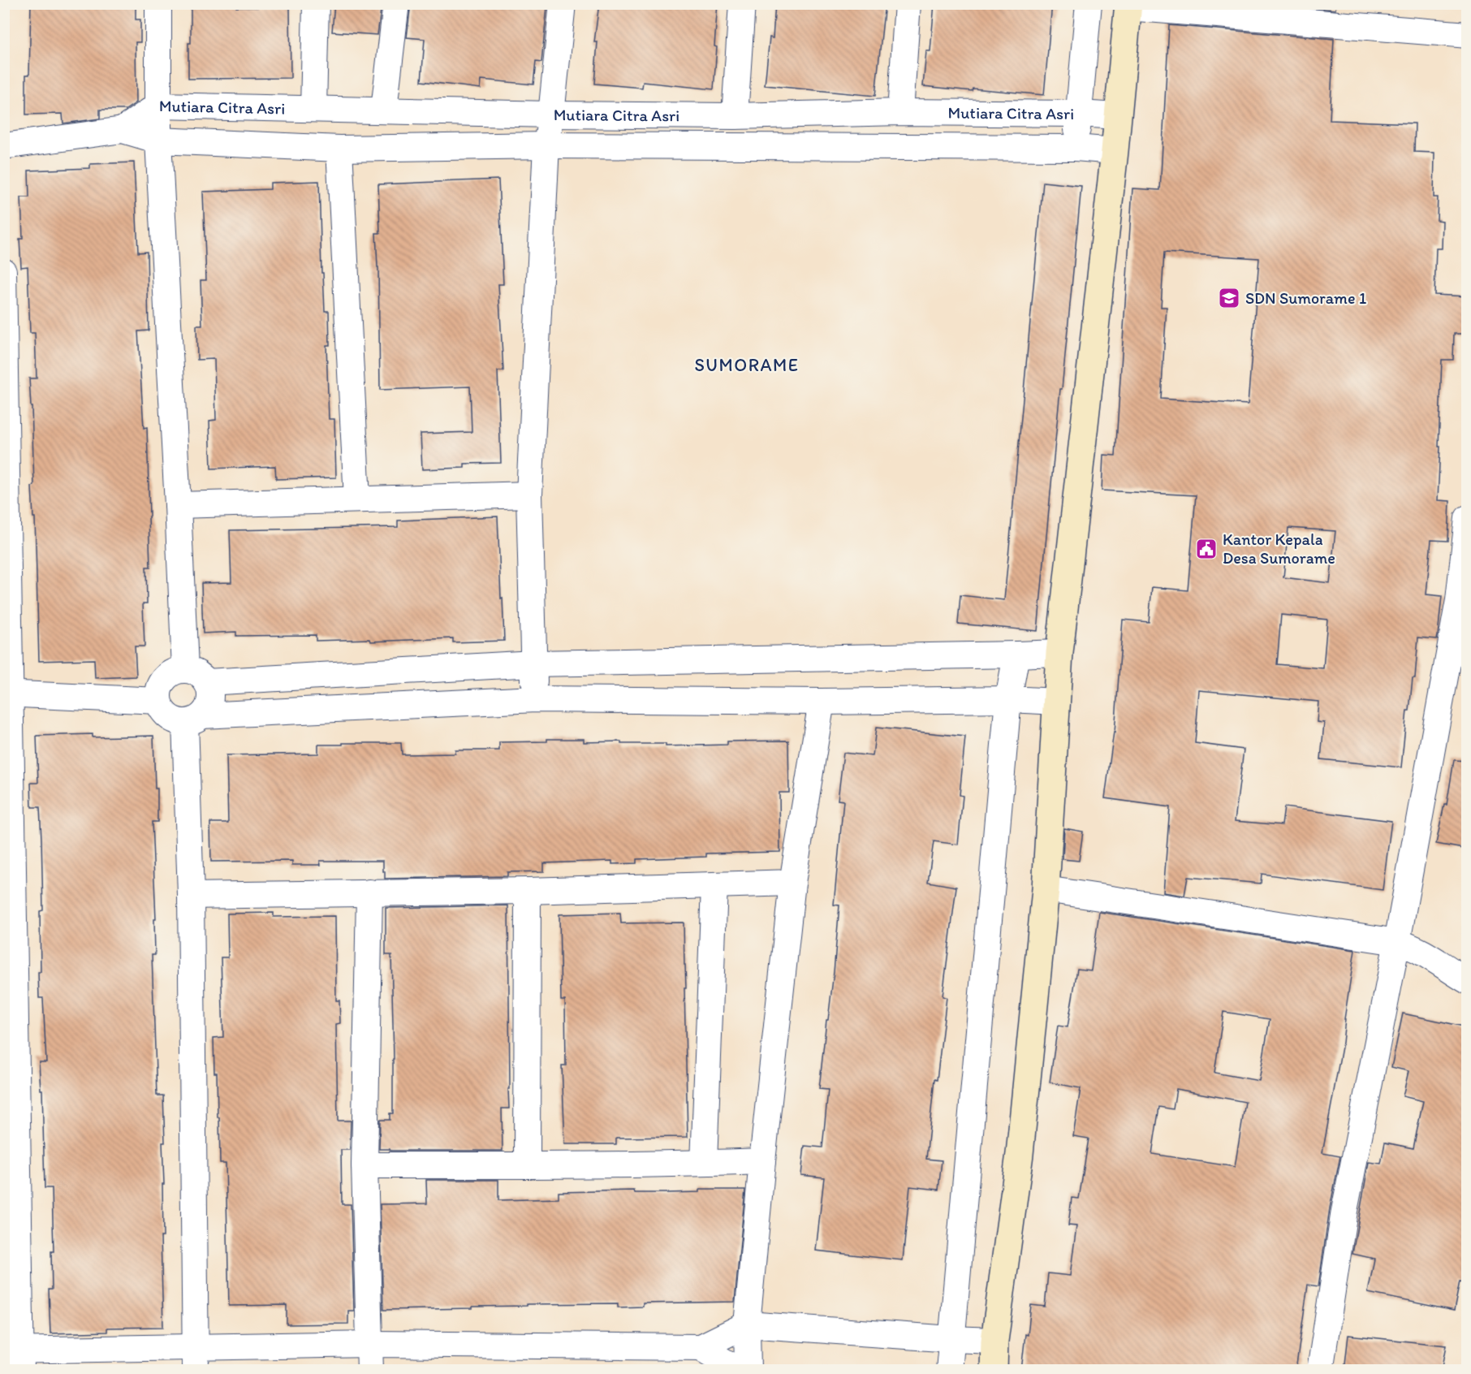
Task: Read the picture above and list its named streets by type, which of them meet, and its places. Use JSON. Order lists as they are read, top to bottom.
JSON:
{
  "streets": {
    "street": ["Mutiara Citra Asri"]
  },
  "districts": ["SUMORAME"],
  "places": {
    "school or university": ["SDN Sumorame 1"],
    "public building": ["Kantor Kepala Desa Sumorame"]
  }
}
